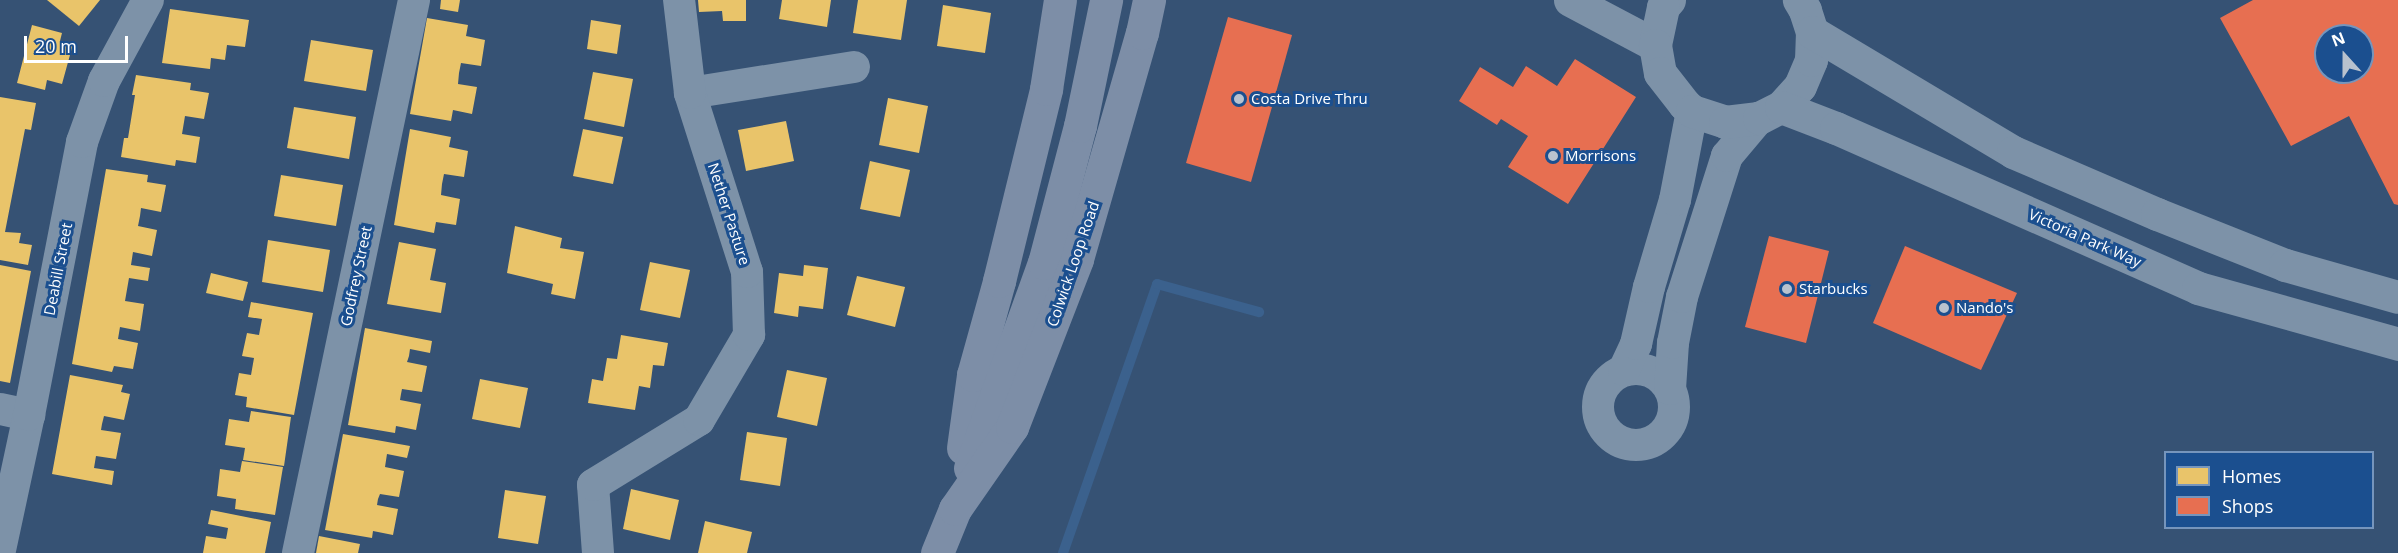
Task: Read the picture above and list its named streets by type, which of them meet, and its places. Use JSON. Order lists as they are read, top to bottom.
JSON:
{
  "streets": {
    "main road": ["Colwick Loop Road"],
    "street": [
      "Nether Pasture",
      "Victoria Park Way",
      "Deabill Street",
      "Godfrey Street"
    ]
  },
  "places": [
    "Costa Drive Thru",
    "Morrisons",
    "Starbucks",
    "Nando's"
  ],
  "legend": ["Homes", "Shops"],
  "scale_bar": "20 m",
  "north": "top"
}
